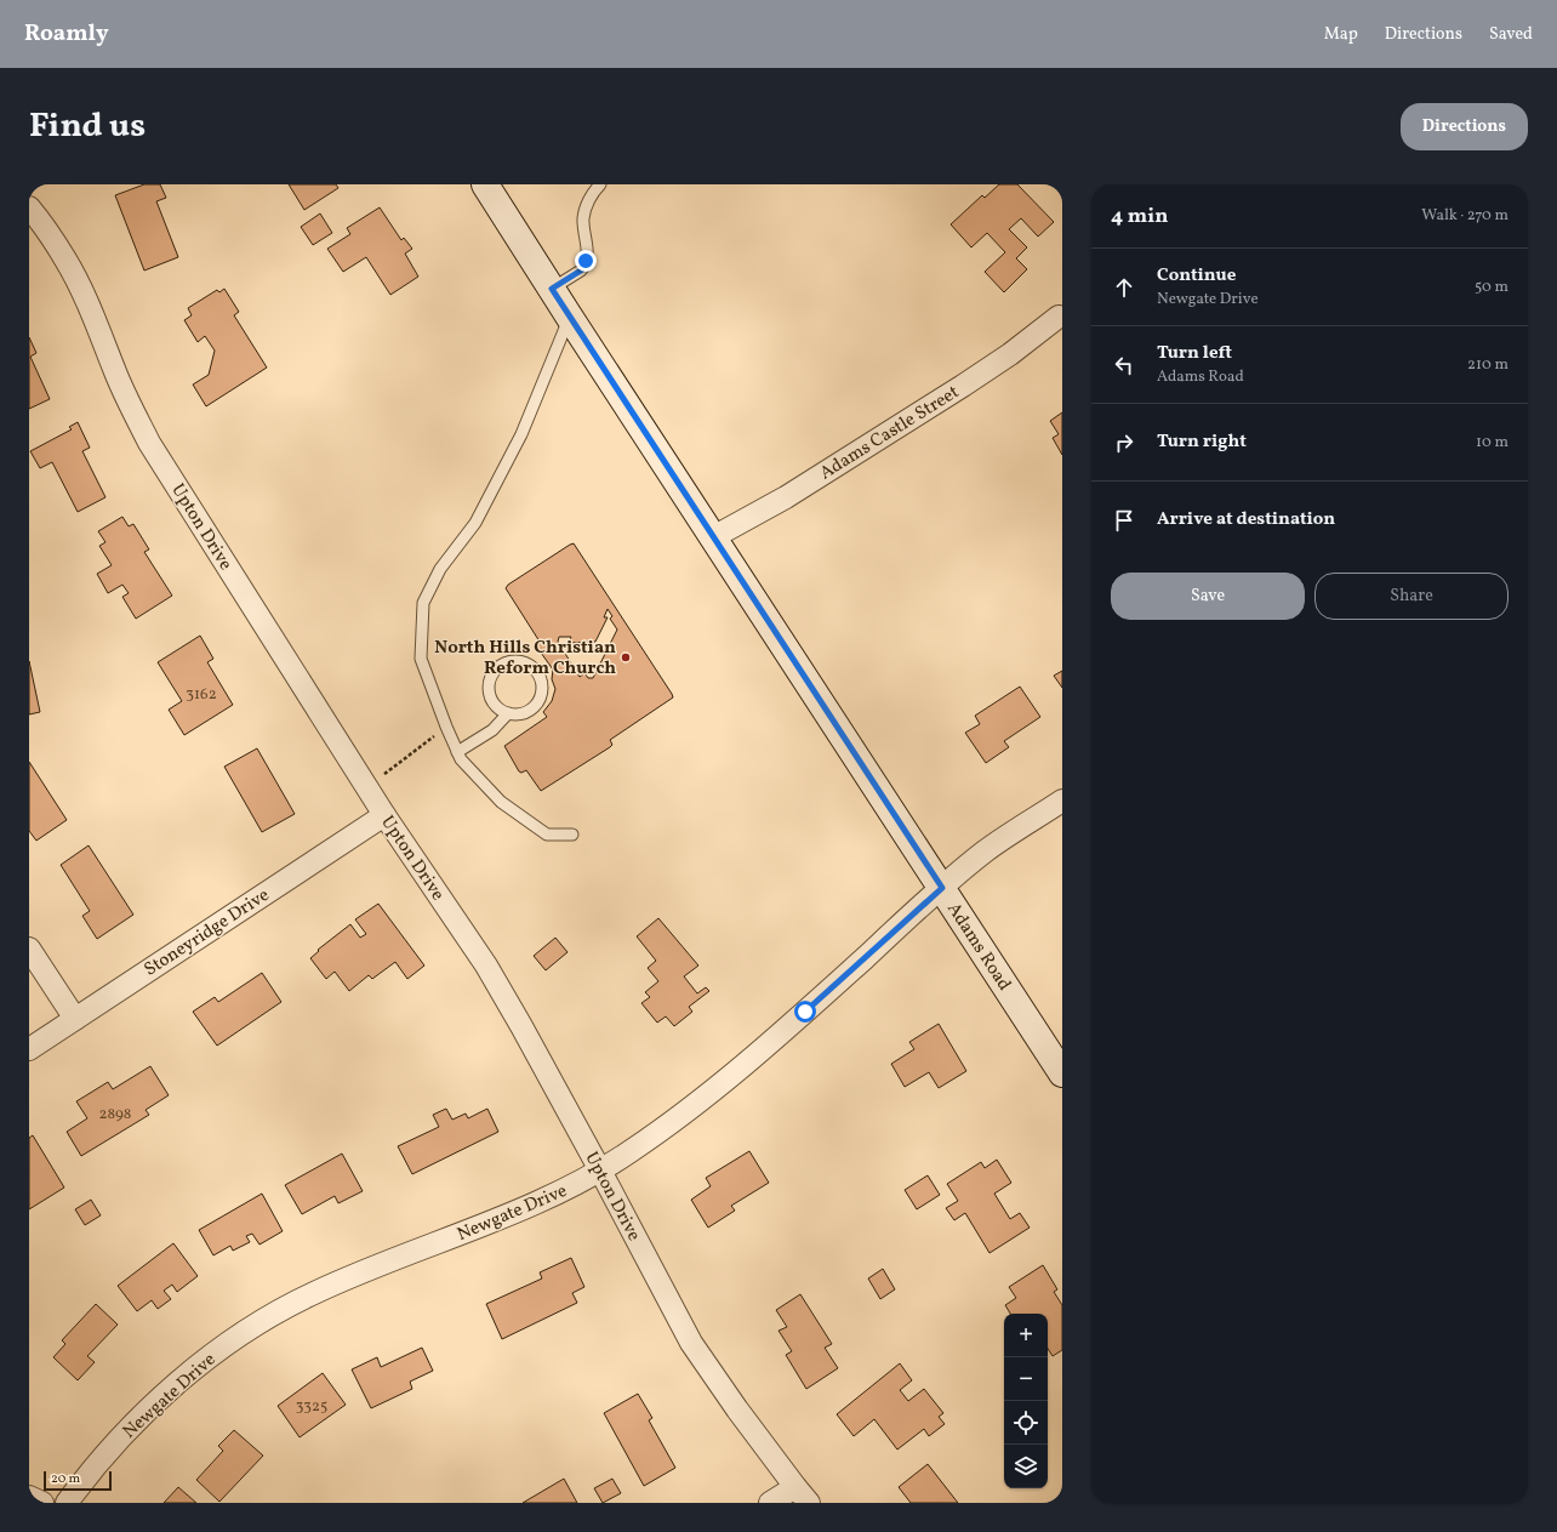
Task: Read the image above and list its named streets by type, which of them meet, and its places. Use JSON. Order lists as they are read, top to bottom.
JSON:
{
  "streets": {
    "street": [
      "Adams Castle Street",
      "Upton Drive",
      "Stoneyridge Drive",
      "Adams Road",
      "Newgate Drive"
    ]
  },
  "crossings": [
    ["Adams Castle Street", "Adams Road"],
    ["Upton Drive", "Stoneyridge Drive"],
    ["Upton Drive", "Newgate Drive"],
    ["Adams Road", "Newgate Drive"]
  ],
  "places": ["North Hills Christian Reform Church"],
  "house_numbers": ["3162", "2898", "3325"],
  "scale_bar": "20 m",
  "page": {
    "header": "Roamly",
    "nav": ["Map", "Directions", "Saved"],
    "title": "Find us",
    "buttons": [
      "Directions",
      ["Save", "Share"]
    ],
    "heading": ["4 min", "Walk · 270 m"],
    "list": [
      ["Continue", "Newgate Drive", "50 m"],
      ["Turn left", "Adams Road", "210 m"],
      ["Turn right", "10 m"],
      "Arrive at destination"
    ],
    "map_buttons": ["+", "−"],
    "scale": "20 m"
  }
}
